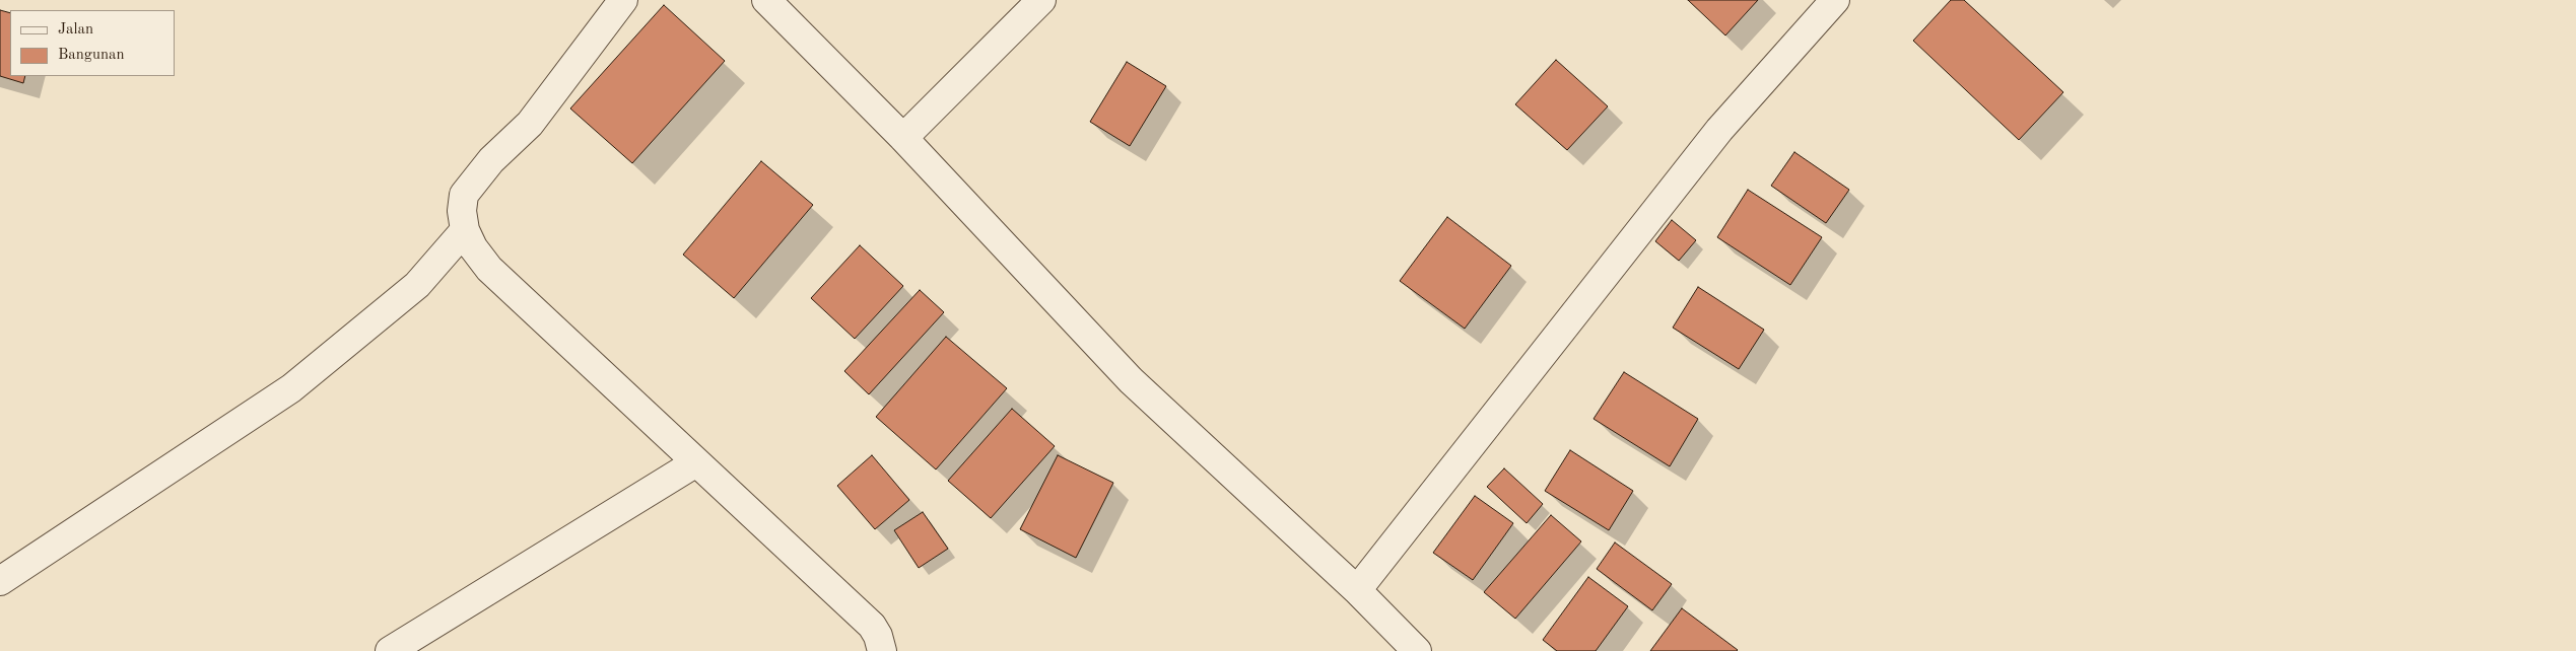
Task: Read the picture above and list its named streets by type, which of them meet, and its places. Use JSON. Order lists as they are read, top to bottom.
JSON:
{
  "legend": ["Jalan", "Bangunan"]
}
